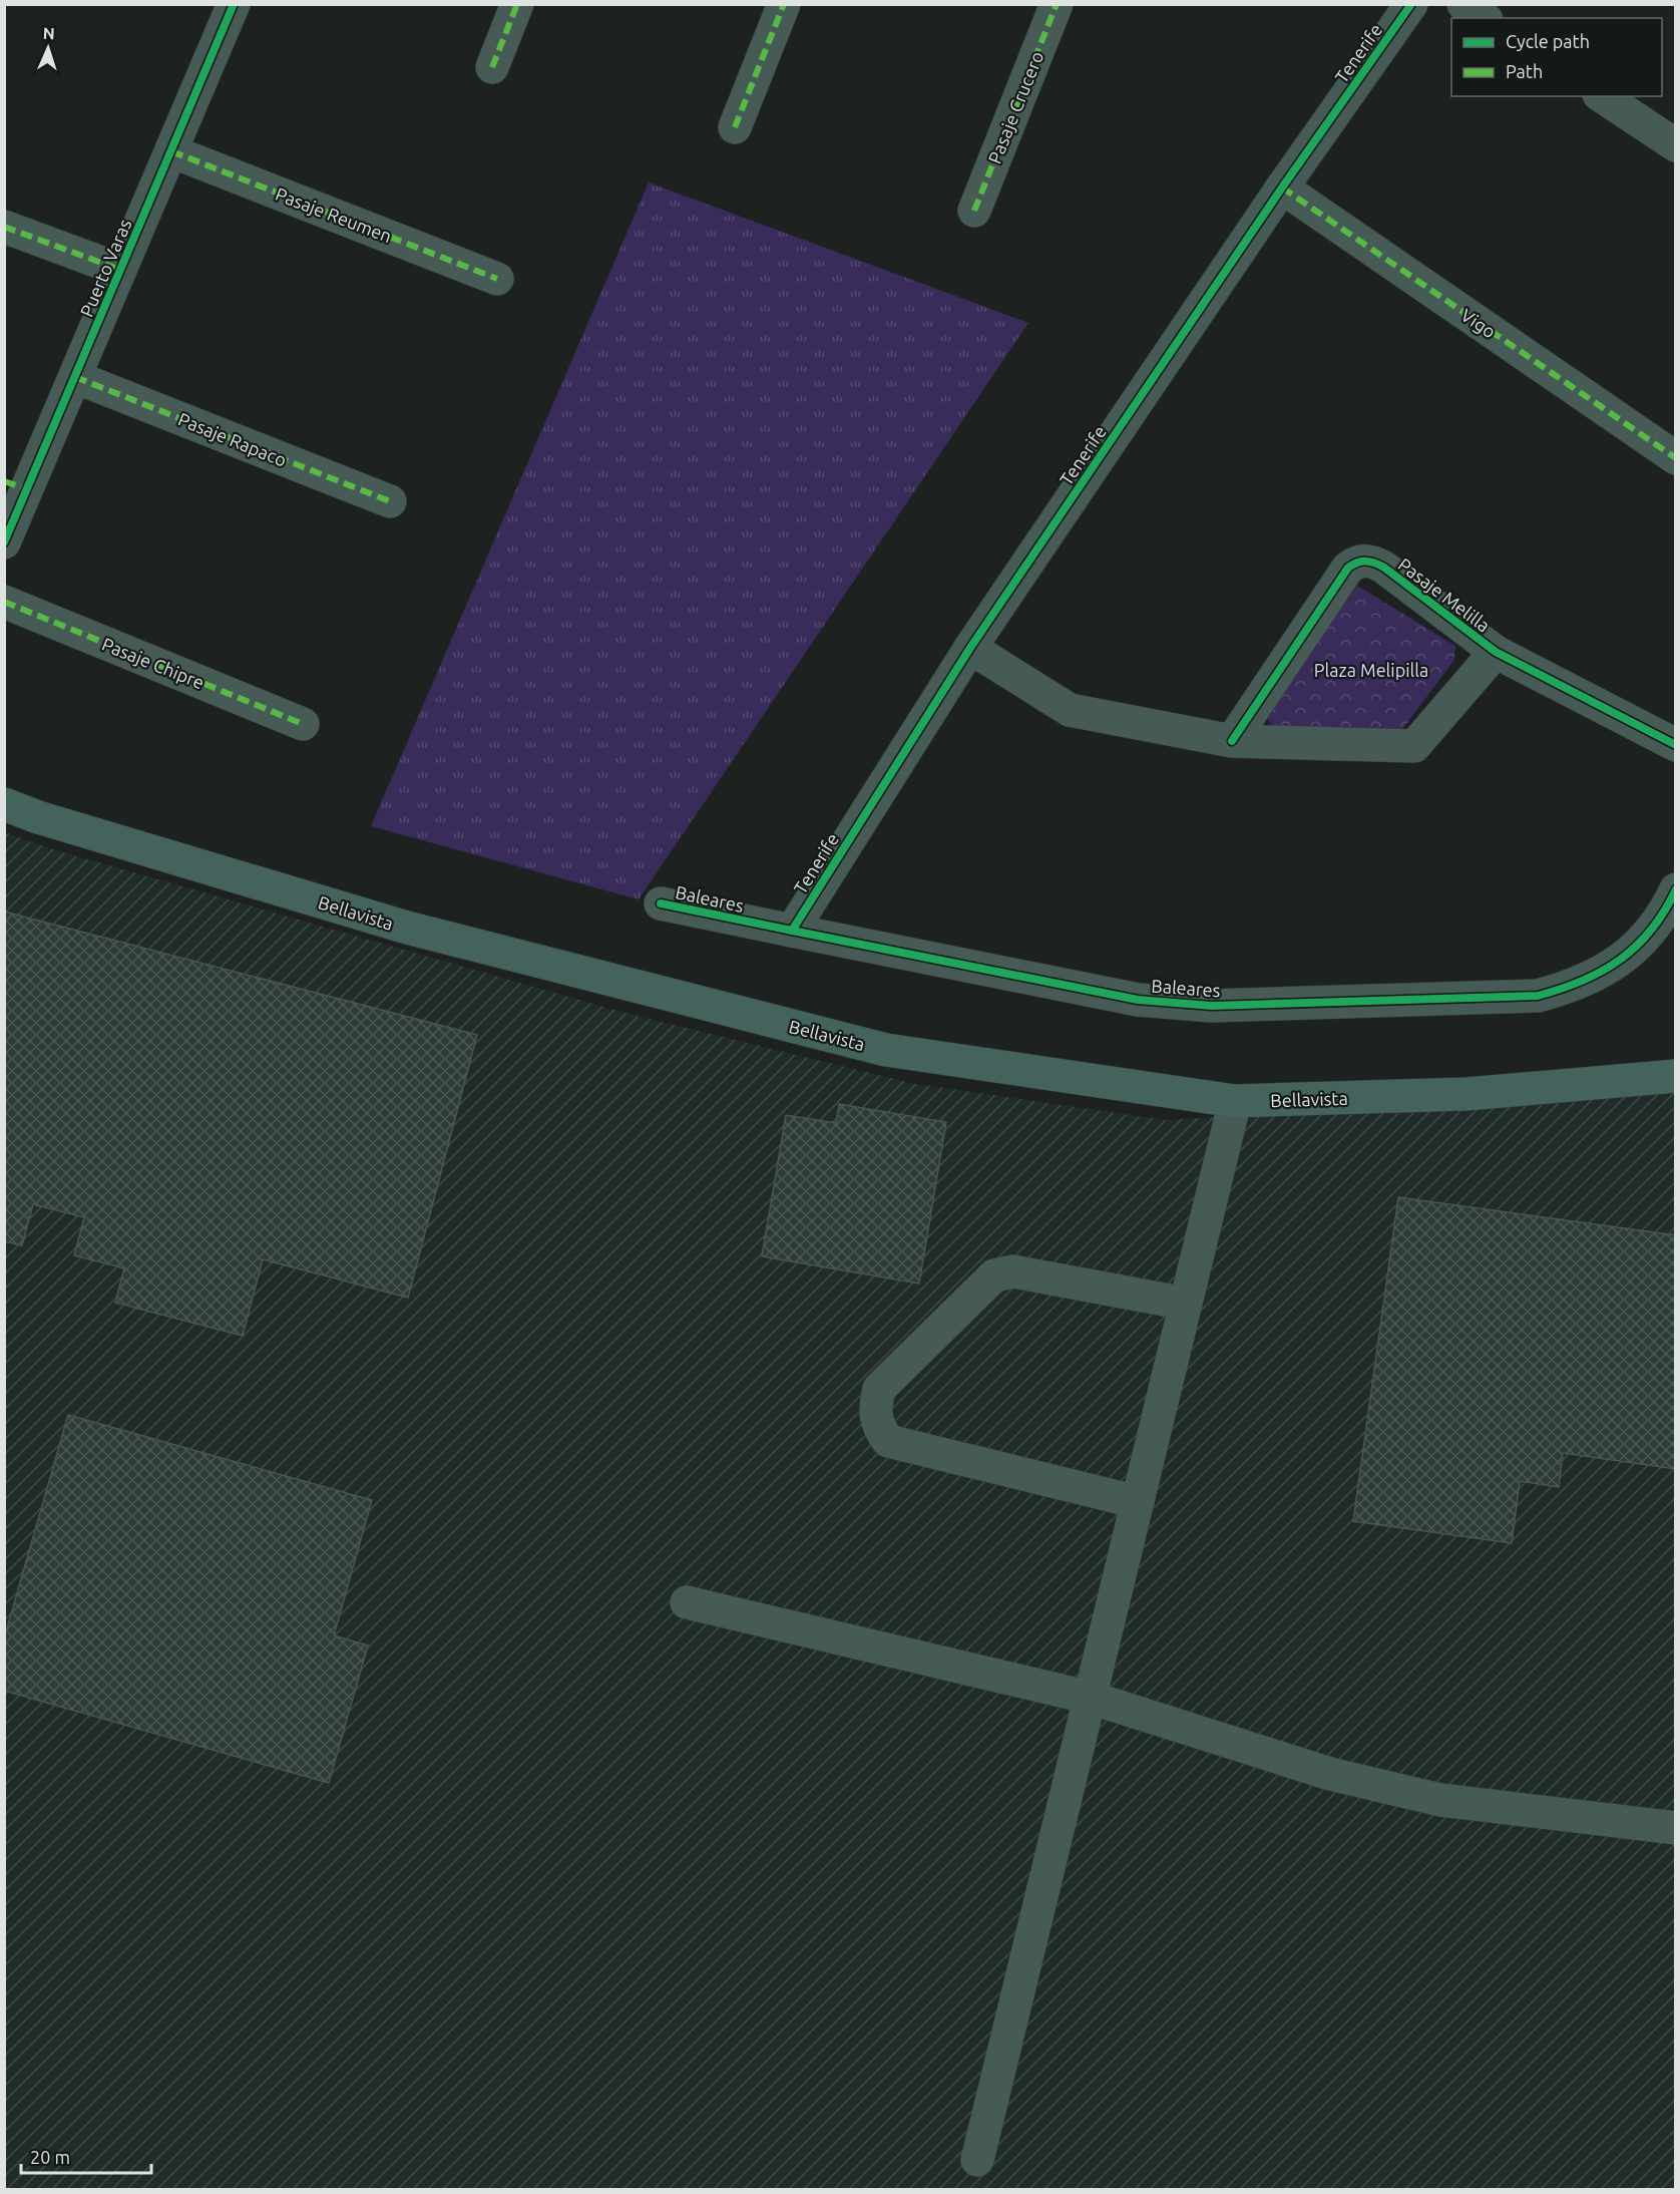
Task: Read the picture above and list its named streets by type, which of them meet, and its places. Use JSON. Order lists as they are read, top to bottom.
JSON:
{
  "streets": {
    "main road": ["Bellavista"],
    "street": [
      "Tenerife",
      "Pasaje Crucero",
      "Pasaje Reumen",
      "Puerto Varas",
      "Vigo",
      "Pasaje Rapaco",
      "Pasaje Melilla",
      "Pasaje Chipre",
      "Baleares"
    ]
  },
  "crossings": [
    ["Tenerife", "Vigo"],
    ["Tenerife", "Pasaje Melilla"],
    ["Tenerife", "Baleares"],
    ["Pasaje Reumen", "Puerto Varas"],
    ["Puerto Varas", "Pasaje Rapaco"]
  ],
  "parks": ["Plaza Melipilla"],
  "legend": ["Cycle path", "Path"],
  "scale_bar": "20 m",
  "north": "top"
}
